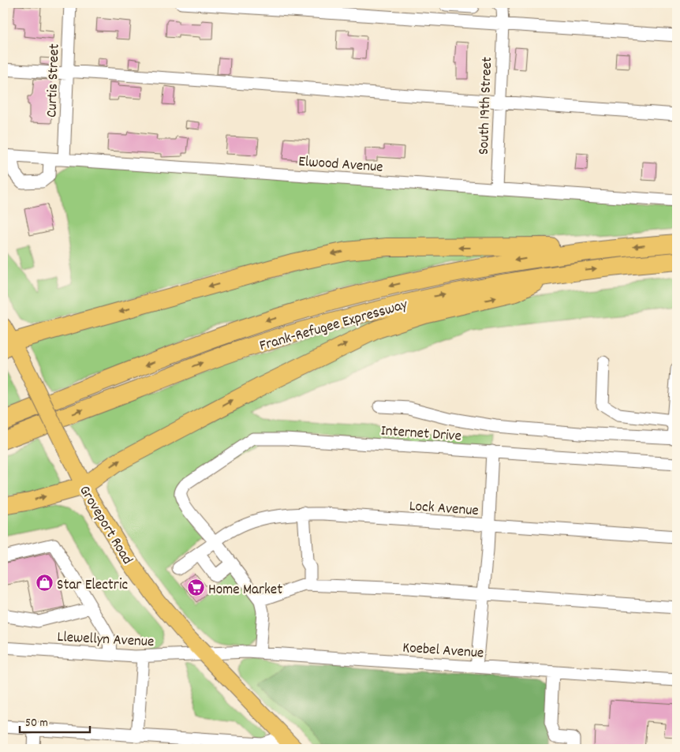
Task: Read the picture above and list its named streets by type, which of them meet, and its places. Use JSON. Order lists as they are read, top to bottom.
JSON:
{
  "streets": {
    "highway": ["Frank-Refugee Expressway"],
    "main road": ["Groveport Road"],
    "street": [
      "Curtis Street",
      "South 19th Street",
      "Elwood Avenue",
      "Internet Drive",
      "Lock Avenue",
      "Llewellyn Avenue",
      "Koebel Avenue"
    ]
  },
  "crossings": [
    ["Curtis Street", "Elwood Avenue"],
    ["South 19th Street", "Elwood Avenue"],
    ["Internet Drive", "Lock Avenue"],
    ["Groveport Road", "Llewellyn Avenue"],
    ["Groveport Road", "Koebel Avenue"],
    ["Llewellyn Avenue", "Koebel Avenue"]
  ],
  "places": {
    "shop": ["Star Electric"],
    "supermarket": ["Home Market"]
  },
  "scale_bar": "50 m"
}
